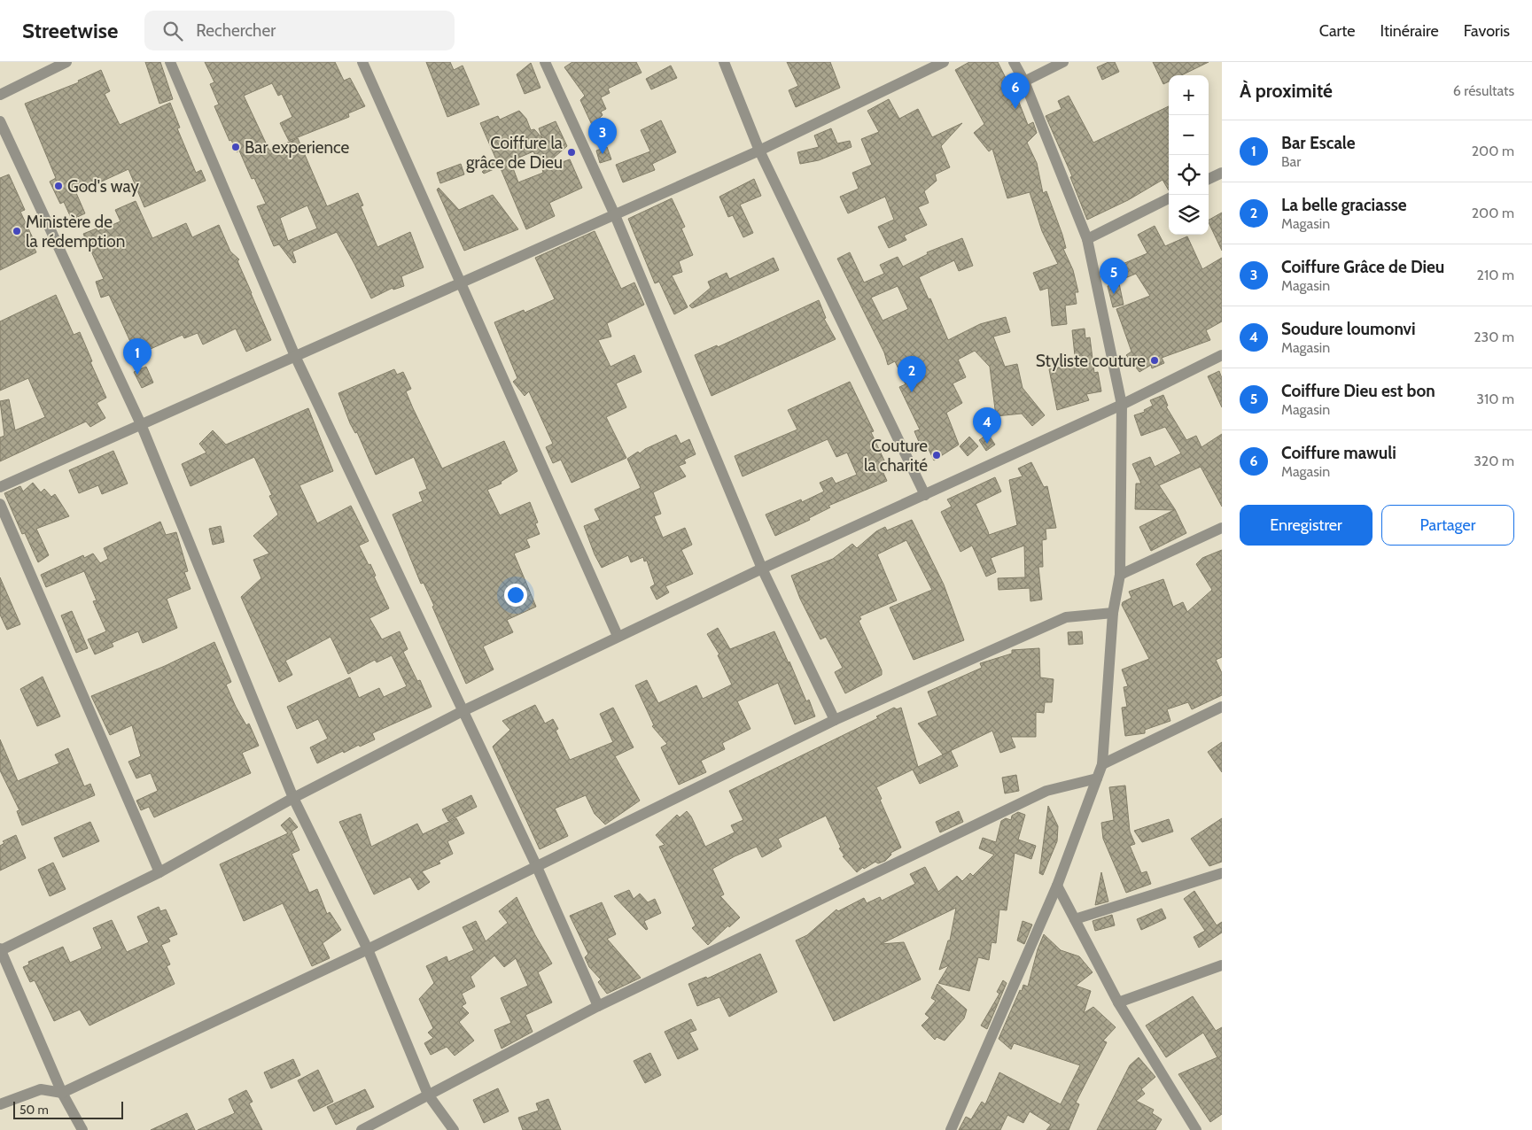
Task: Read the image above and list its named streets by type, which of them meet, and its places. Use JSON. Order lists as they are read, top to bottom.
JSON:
{
  "places": [
    "Bar experience",
    "Coiffure la grâce de Dieu",
    "God's way",
    "Ministère de la rédemption",
    "Styliste couture",
    "Couture la charité"
  ],
  "scale_bar": "50 m",
  "page": {
    "header": "Streetwise",
    "search": "Rechercher",
    "nav": ["Carte", "Itinéraire", "Favoris"],
    "heading": ["À proximité", "6 résultats"],
    "pins": [
      "6",
      "3",
      "5",
      "1",
      "2",
      "4"
    ],
    "map_buttons": ["+", "−"],
    "list": [
      {
        "mark": "1",
        "name": "Bar Escale",
        "note": "Bar",
        "value": "200 m"
      },
      {
        "mark": "2",
        "name": "La belle graciasse",
        "note": "Magasin",
        "value": "200 m"
      },
      {
        "mark": "3",
        "name": "Coiffure Grâce de Dieu",
        "note": "Magasin",
        "value": "210 m"
      },
      {
        "mark": "4",
        "name": "Soudure loumonvi",
        "note": "Magasin",
        "value": "230 m"
      },
      {
        "mark": "5",
        "name": "Coiffure Dieu est bon",
        "note": "Magasin",
        "value": "310 m"
      },
      {
        "mark": "6",
        "name": "Coiffure mawuli",
        "note": "Magasin",
        "value": "320 m"
      }
    ],
    "buttons": ["Enregistrer", "Partager"],
    "scale": "50 m"
  }
}
